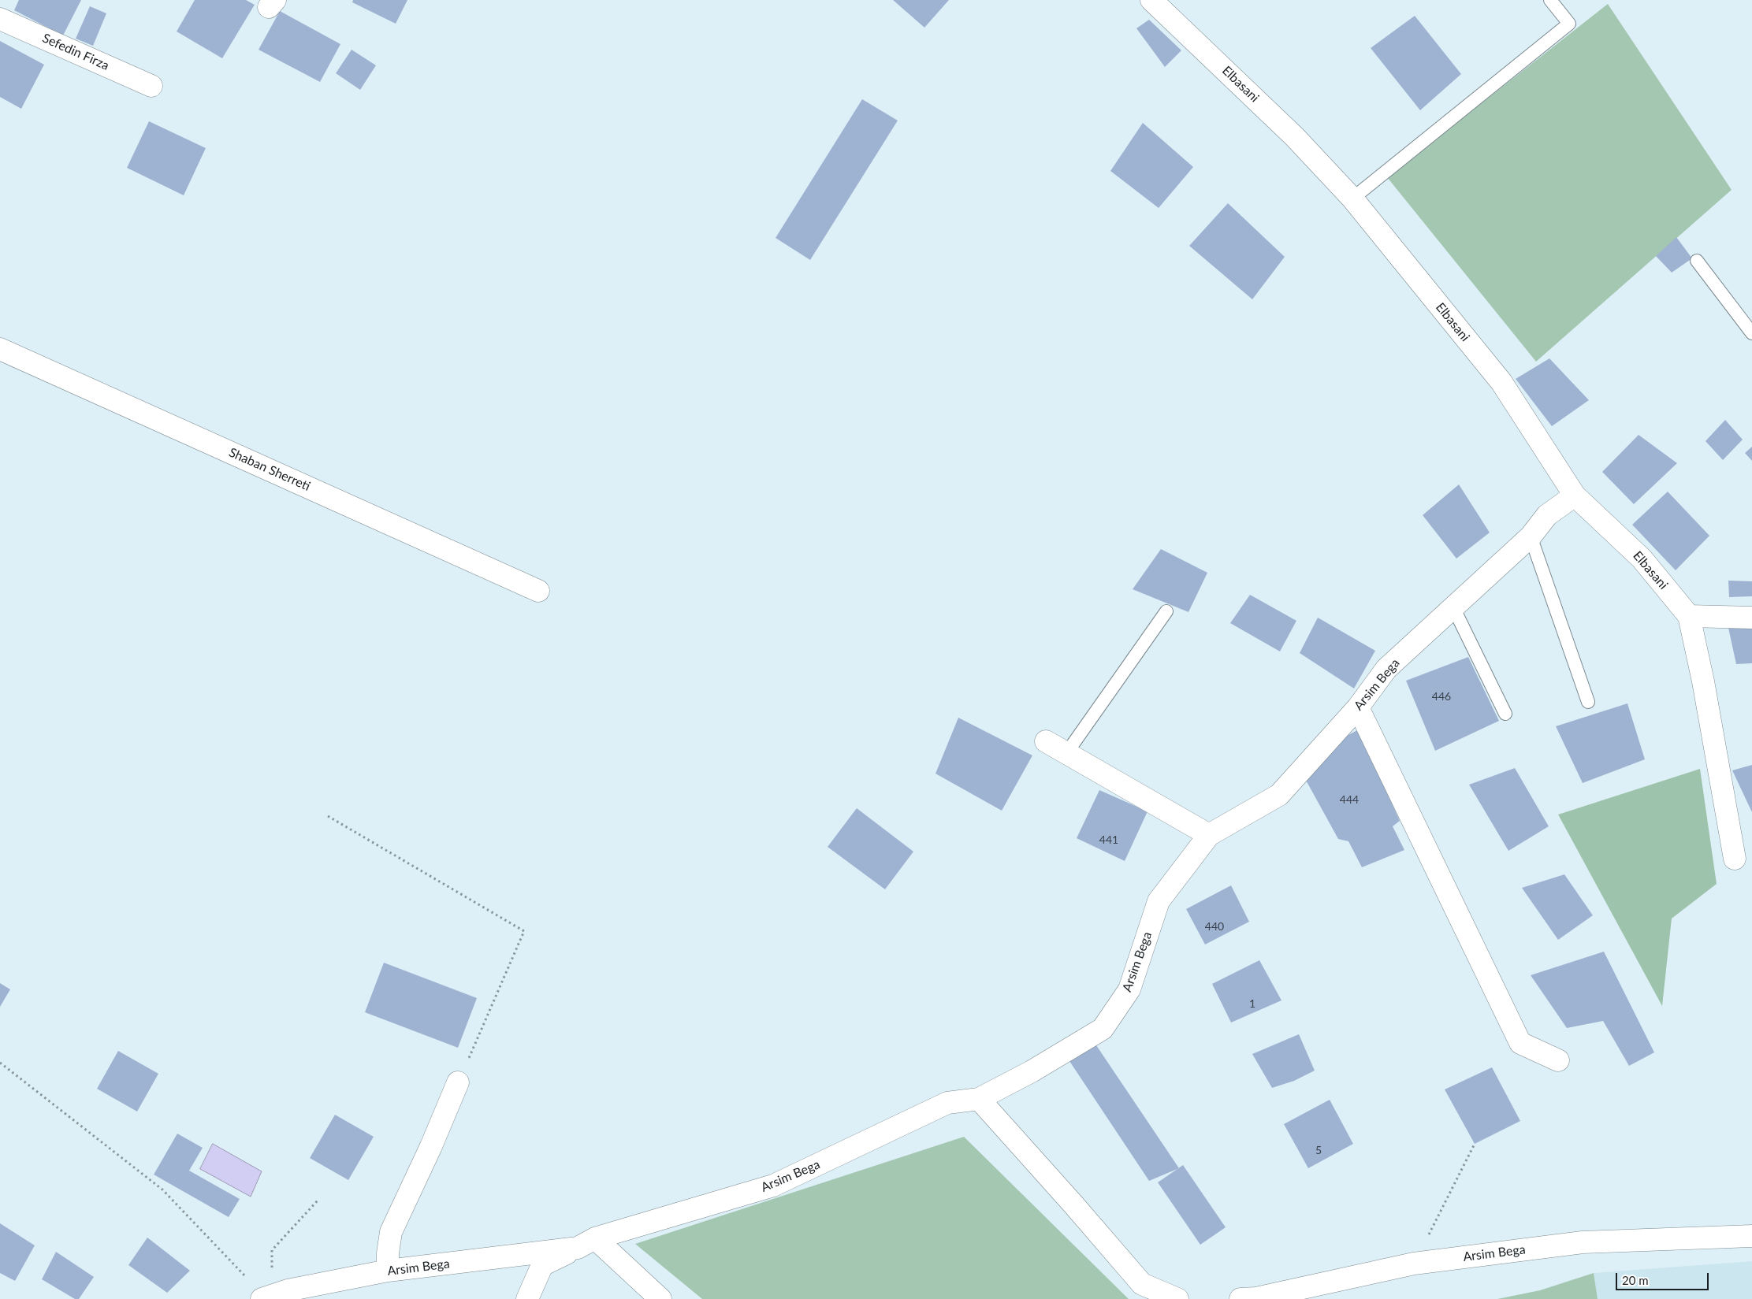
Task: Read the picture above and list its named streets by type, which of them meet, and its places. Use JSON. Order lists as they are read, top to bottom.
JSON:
{
  "streets": {
    "street": [
      "Sefedin Firza",
      "Elbasani",
      "Shaban Sherreti",
      "Arsim Bega"
    ]
  },
  "crossings": [
    ["Elbasani", "Arsim Bega"]
  ],
  "house_numbers": [
    "446",
    "444",
    "441",
    "440",
    "1",
    "5"
  ],
  "scale_bar": "20 m"
}
